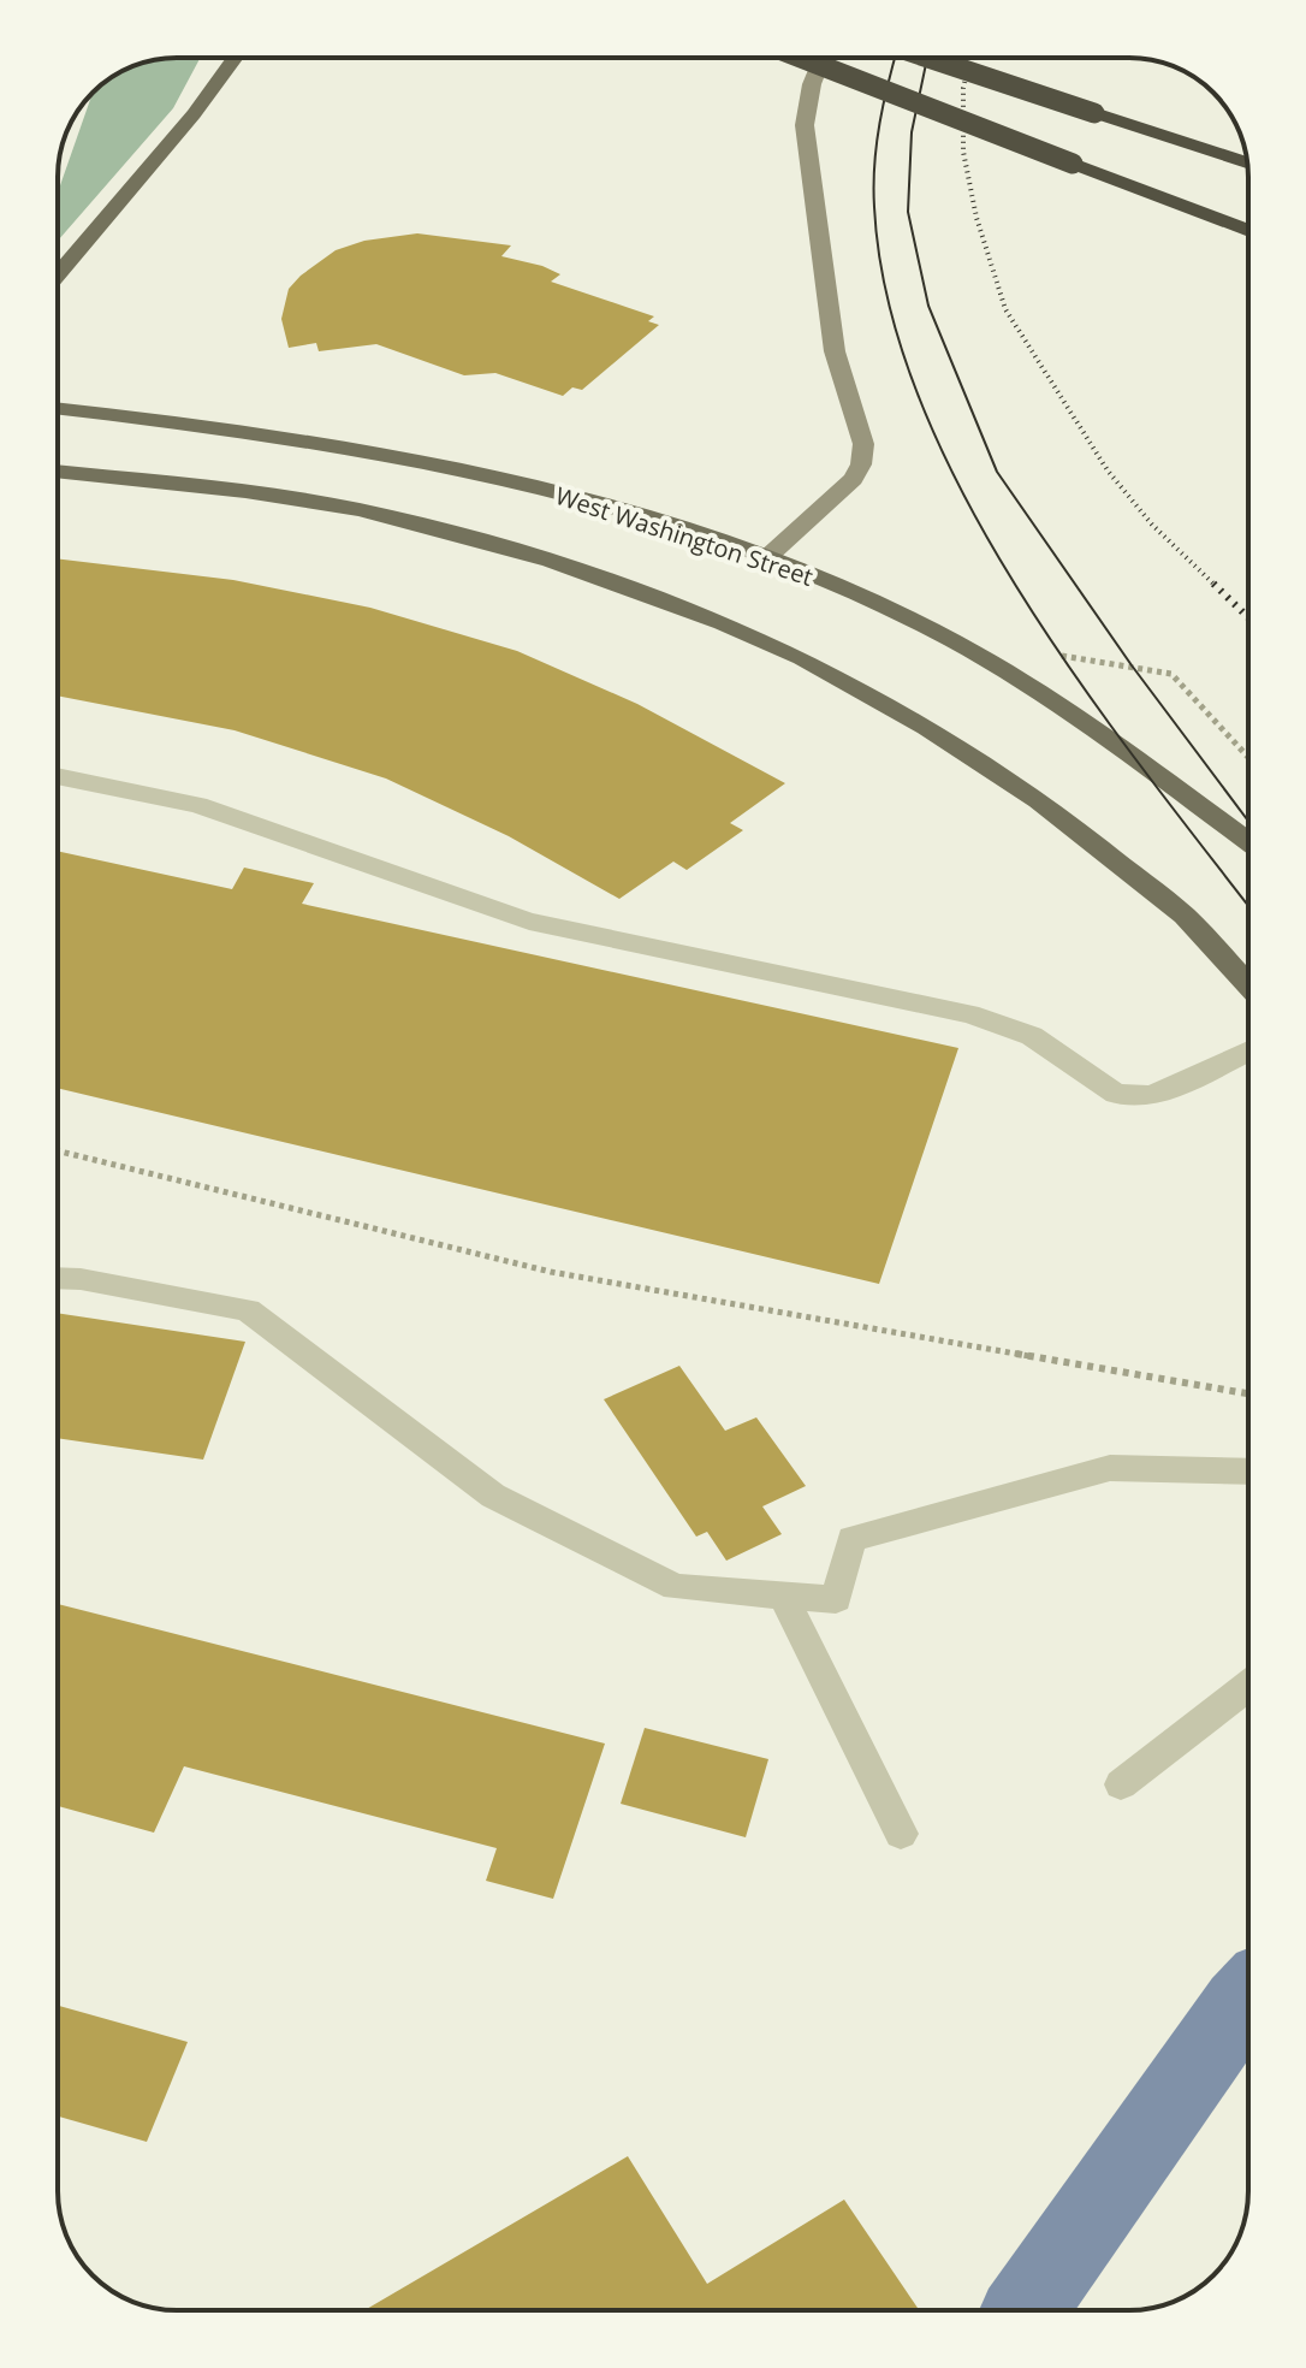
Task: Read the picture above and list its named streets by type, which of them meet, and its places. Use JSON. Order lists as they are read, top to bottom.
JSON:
{
  "streets": {
    "main road": ["West Washington Street"]
  }
}
